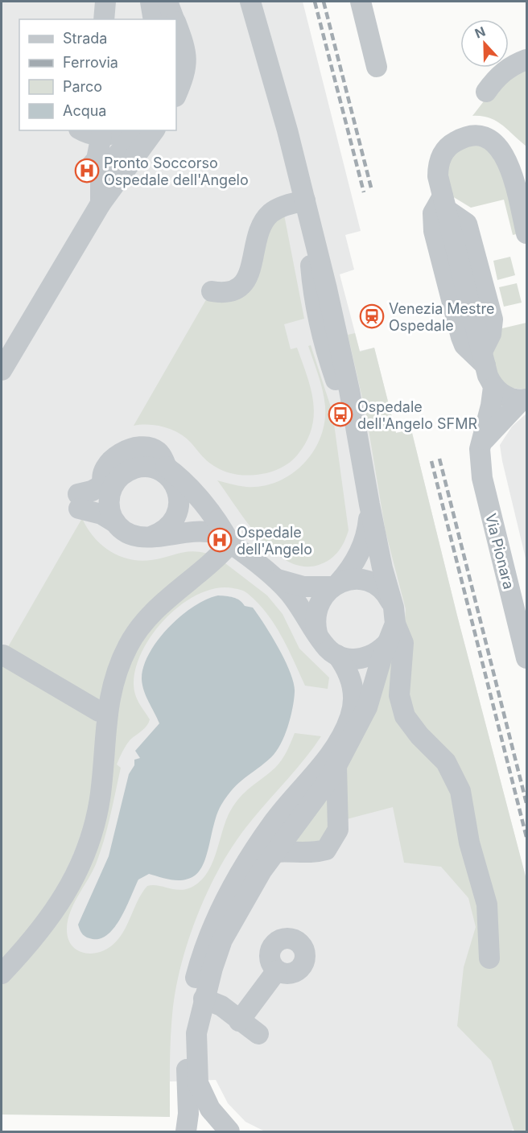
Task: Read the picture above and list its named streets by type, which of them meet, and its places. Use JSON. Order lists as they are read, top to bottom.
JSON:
{
  "streets": {
    "street": ["Via Pionara"]
  },
  "places": {
    "hospital": ["Pronto Soccorso Ospedale dell'Angelo", "Ospedale dell'Angelo"],
    "station": ["Venezia Mestre Ospedale"],
    "bus stop": ["Ospedale dell'Angelo SFMR"]
  },
  "legend": [
    "Strada",
    "Ferrovia",
    "Parco",
    "Acqua"
  ],
  "north": "top"
}
